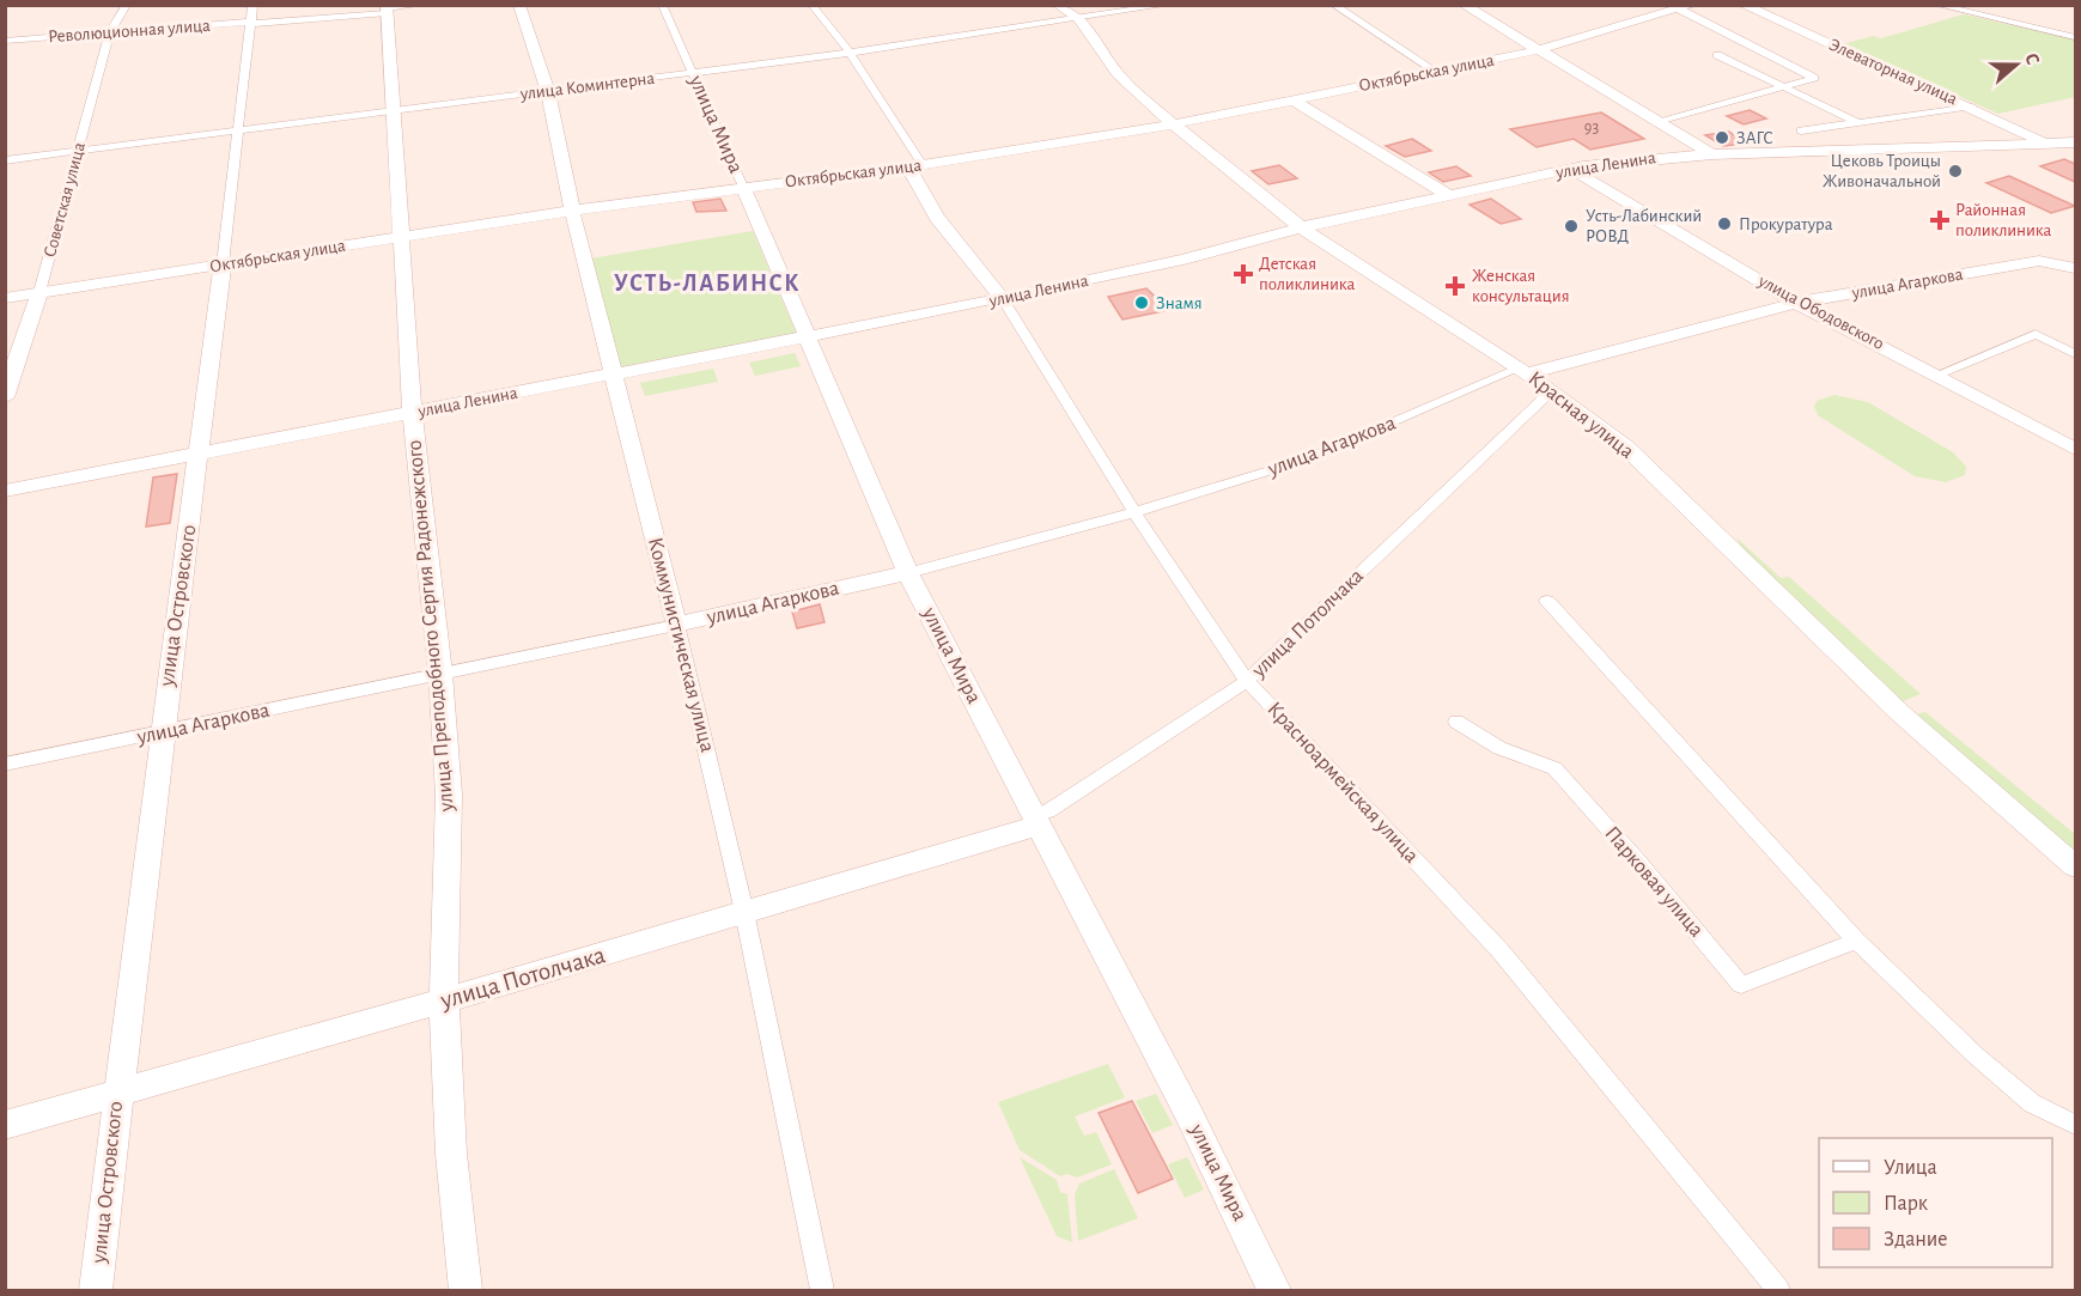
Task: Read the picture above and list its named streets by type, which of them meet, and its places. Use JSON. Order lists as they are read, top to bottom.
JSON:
{
  "streets": {
    "street": [
      "Революционная улица",
      "Элеваторная улица",
      "Октябрьская улица",
      "улица Коминтерна",
      "улица Мира",
      "улица Ленина",
      "Советская улица",
      "улица Агаркова",
      "улица Ободовского",
      "Красная улица",
      "улица Островского",
      "улица Потолчака",
      "улица Преподобного Сергия Радонежского",
      "Коммунистическая улица",
      "Красноармейская улица",
      "Парковая улица"
    ]
  },
  "crossings": [
    ["Революционная улица", "Советская улица"],
    ["Революционная улица", "улица Островского"],
    ["Революционная улица", "улица Преподобного Сергия Радонежского"],
    ["Элеваторная улица", "улица Ленина"],
    ["Октябрьская улица", "улица Мира"],
    ["Октябрьская улица", "Советская улица"],
    ["Октябрьская улица", "Красная улица"],
    ["Октябрьская улица", "улица Островского"],
    ["Октябрьская улица", "улица Преподобного Сергия Радонежского"],
    ["Октябрьская улица", "Коммунистическая улица"],
    ["Октябрьская улица", "Красноармейская улица"],
    ["улица Коминтерна", "улица Мира"],
    ["улица Коминтерна", "Советская улица"],
    ["улица Коминтерна", "Красная улица"],
    ["улица Коминтерна", "улица Островского"],
    ["улица Коминтерна", "улица Преподобного Сергия Радонежского"],
    ["улица Коминтерна", "Коммунистическая улица"],
    ["улица Коминтерна", "Красноармейская улица"],
    ["улица Мира", "улица Ленина"],
    ["улица Мира", "улица Агаркова"],
    ["улица Мира", "улица Потолчака"],
    ["улица Ленина", "улица Ободовского"],
    ["улица Ленина", "Красная улица"],
    ["улица Ленина", "улица Островского"],
    ["улица Ленина", "улица Преподобного Сергия Радонежского"],
    ["улица Ленина", "Коммунистическая улица"],
    ["улица Ленина", "Красноармейская улица"],
    ["улица Агаркова", "улица Ободовского"],
    ["улица Агаркова", "Красная улица"],
    ["улица Агаркова", "улица Островского"],
    ["улица Агаркова", "улица Преподобного Сергия Радонежского"],
    ["улица Агаркова", "Коммунистическая улица"],
    ["улица Агаркова", "Красноармейская улица"],
    ["Красная улица", "улица Потолчака"],
    ["улица Островского", "улица Потолчака"],
    ["улица Потолчака", "улица Преподобного Сергия Радонежского"],
    ["улица Потолчака", "Коммунистическая улица"],
    ["улица Потолчака", "Красноармейская улица"]
  ],
  "districts": ["УСТЬ-ЛАБИНСК"],
  "places": {
    "other": [
      "ЗАГС",
      "Цековь Троицы Живоначальной",
      "Прокуратура",
      "Усть-Лабинский РОВД",
      "Знамя"
    ],
    "health": ["Районная поликлиника", "Детская поликлиника", "Женская консультация"]
  },
  "house_numbers": ["93"],
  "legend": ["Улица", "Парк", "Здание"],
  "north": "right"
}
